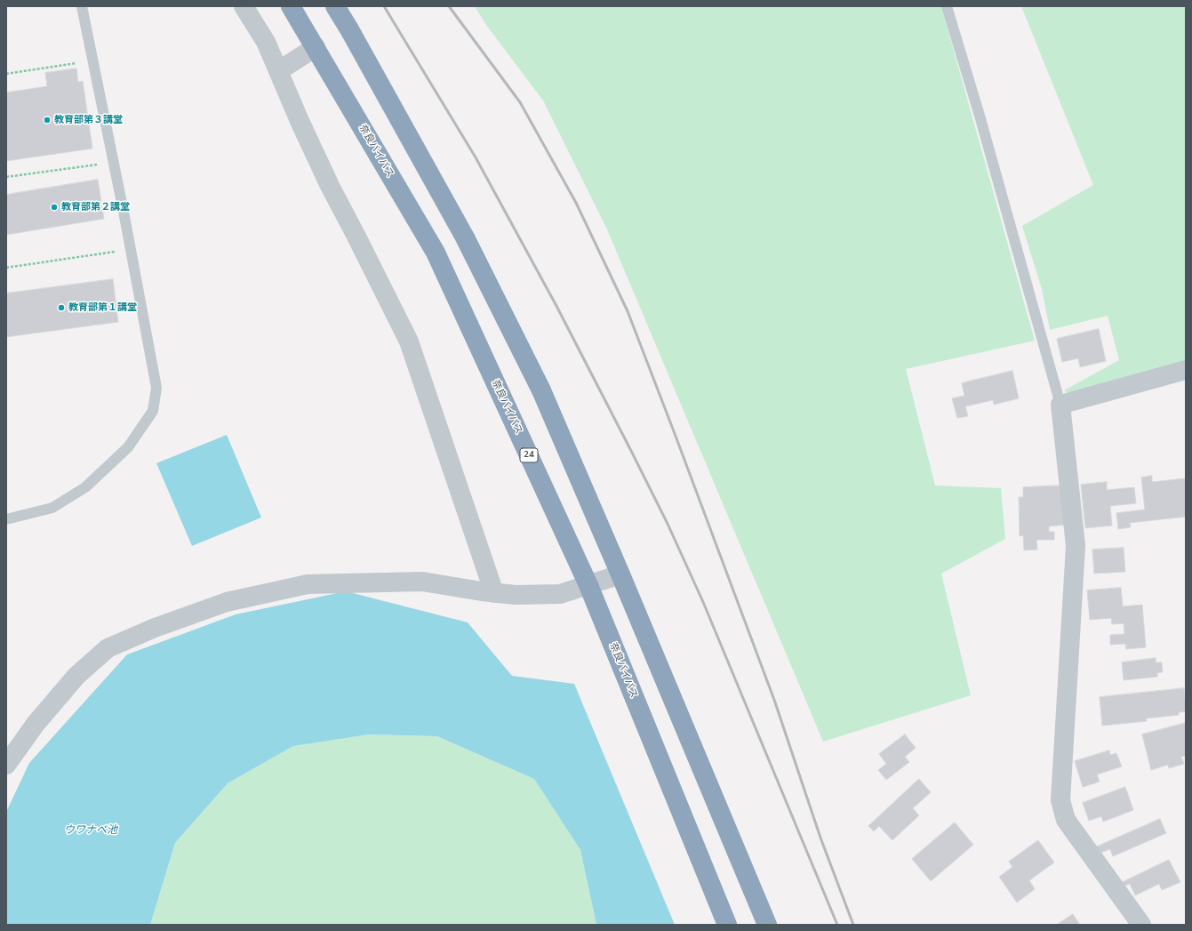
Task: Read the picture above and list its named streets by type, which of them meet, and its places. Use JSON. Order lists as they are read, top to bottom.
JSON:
{
  "streets": {
    "highway": ["奈良バイパス", "24"]
  },
  "water": ["ウワナベ池"],
  "places": ["教育部第３講堂", "教育部第２講堂", "教育部第１講堂"]
}
